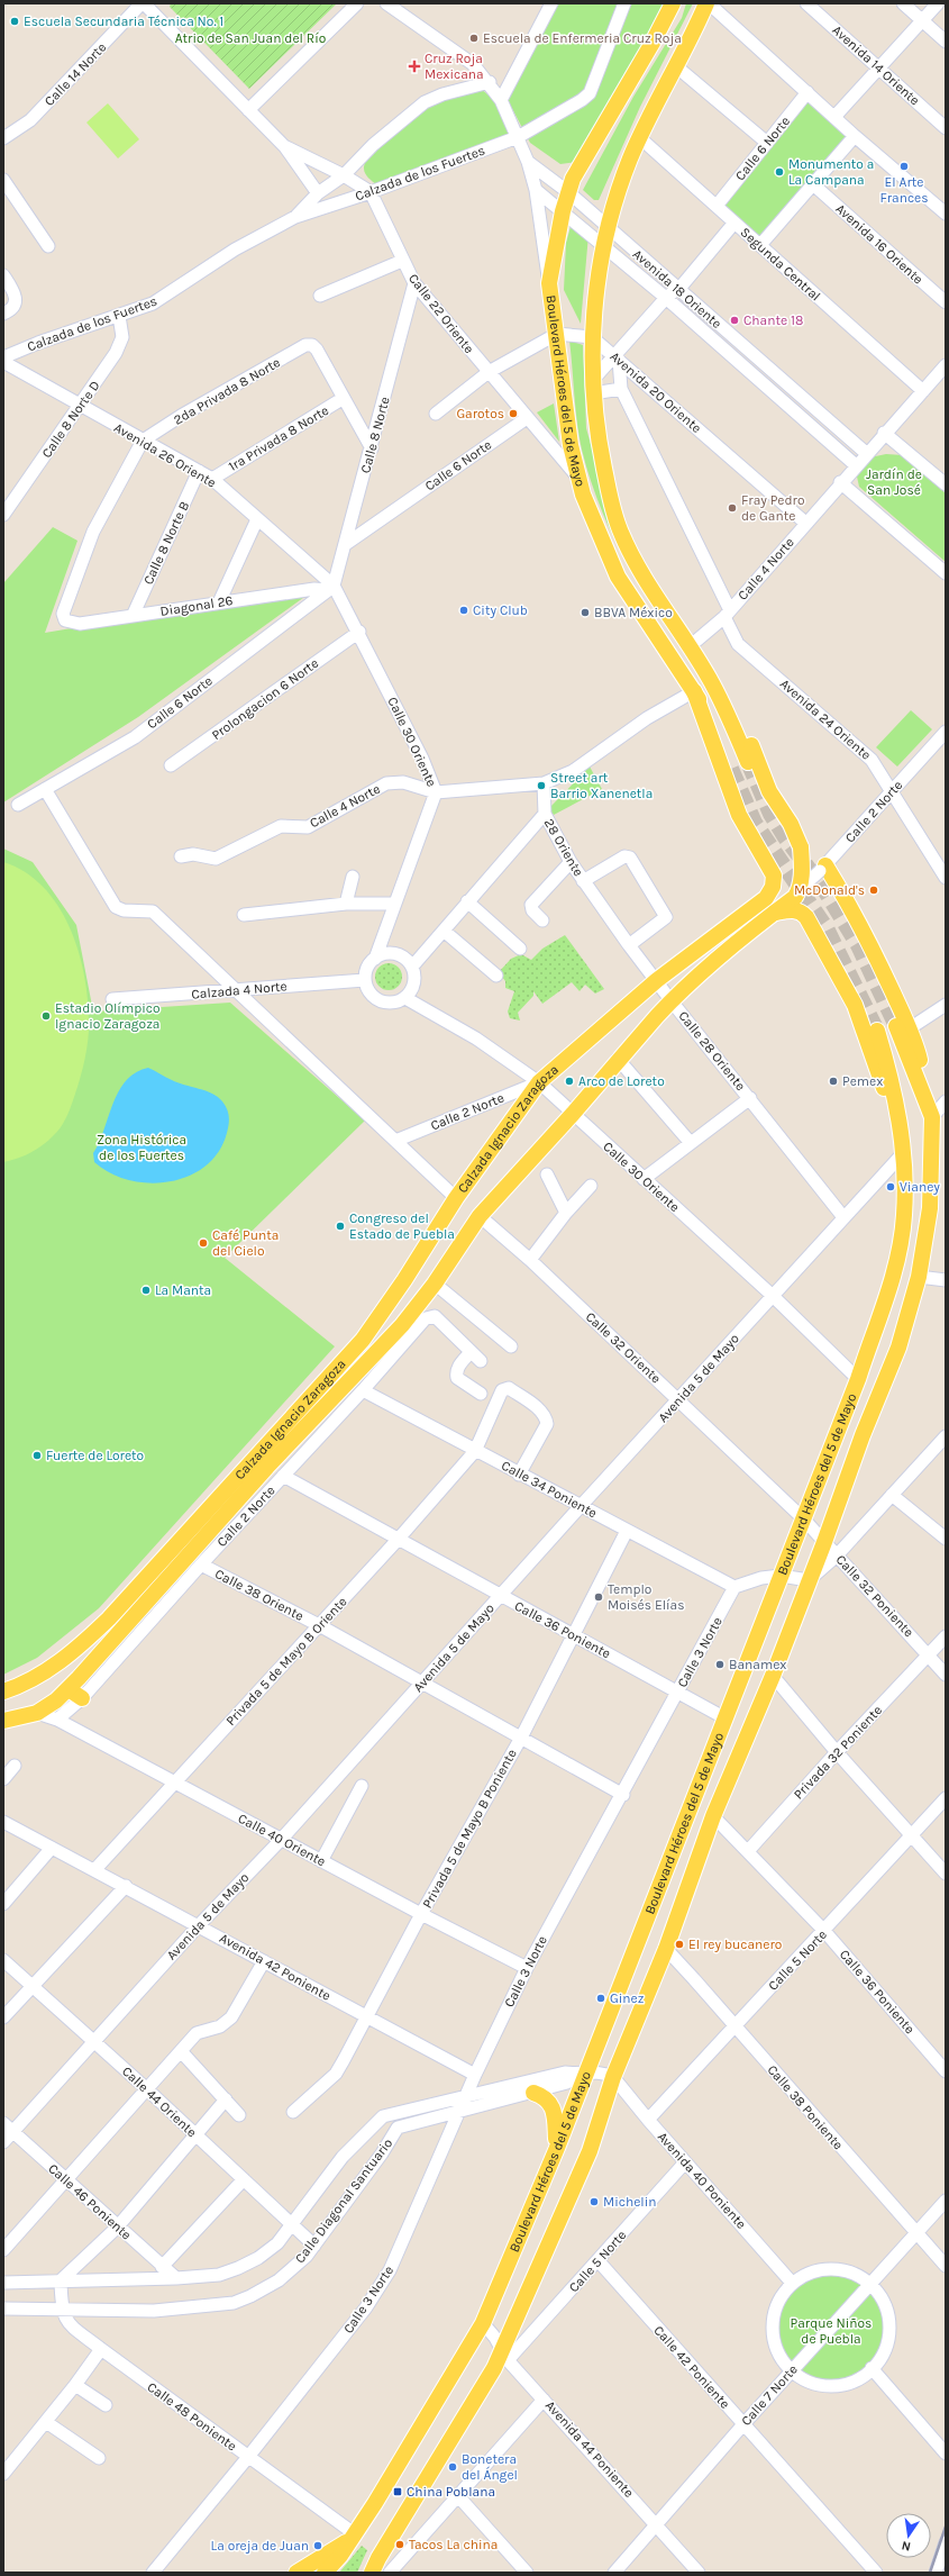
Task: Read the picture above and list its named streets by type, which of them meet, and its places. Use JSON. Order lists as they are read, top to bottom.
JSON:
{
  "streets": {
    "main road": ["Boulevard Héroes del 5 de Mayo", "Calzada Ignacio Zaragoza"],
    "street": [
      "Avenida 14 Oriente",
      "Calle 14 Norte",
      "Calle 6 Norte",
      "Calzada de los Fuertes",
      "Avenida 16 Oriente",
      "Segunda Central",
      "Avenida 18 Oriente",
      "Calle 22 Oriente",
      "2da Privada 8 Norte",
      "Avenida 20 Oriente",
      "Calle 8 Norte D",
      "Calle 8 Norte",
      "1ra Privada 8 Norte",
      "Avenida 26 Oriente",
      "Calle 8 Norte B",
      "Calle 4 Norte",
      "Diagonal 26",
      "Prolongacion 6 Norte",
      "Avenida 24 Oriente",
      "Calle 30 Oriente",
      "Calle 2 Norte",
      "28 Oriente",
      "Calzada 4 Norte",
      "Calle 28 Oriente",
      "Calle 32 Oriente",
      "Avenida 5 de Mayo",
      "Calle 34 Poniente",
      "Calle 38 Oriente",
      "Calle 32 Poniente",
      "Calle 36 Poniente",
      "Calle 3 Norte",
      "Privada 5 de Mayo B Oriente",
      "Privada 32 Poniente",
      "Privada 5 de Mayo B Poniente",
      "Calle 40 Oriente",
      "Calle 5 Norte",
      "Avenida 42 Poniente",
      "Calle 44 Oriente",
      "Calle 38 Poniente",
      "Avenida 40 Poniente",
      "Calle Diagonal Santuario",
      "Calle 46 Poniente",
      "Calle 42 Poniente",
      "Calle 7 Norte",
      "Calle 48 Poniente",
      "Avenida 44 Poniente"
    ]
  },
  "crossings": [
    ["Calle 6 Norte", "Segunda Central"],
    ["Calle 6 Norte", "Calle 22 Oriente"],
    ["Calle 6 Norte", "Calle 8 Norte"],
    ["Calle 6 Norte", "Avenida 26 Oriente"],
    ["Calle 6 Norte", "Diagonal 26"],
    ["Calle 6 Norte", "Calle 30 Oriente"],
    ["Calzada de los Fuertes", "Calle 22 Oriente"],
    ["Calzada de los Fuertes", "Calle 8 Norte D"],
    ["Segunda Central", "Boulevard Héroes del 5 de Mayo"],
    ["Segunda Central", "Calle 4 Norte"],
    ["Avenida 18 Oriente", "Boulevard Héroes del 5 de Mayo"],
    ["Avenida 18 Oriente", "Calle 4 Norte"],
    ["Calle 22 Oriente", "Boulevard Héroes del 5 de Mayo"],
    ["Calle 22 Oriente", "Calle 8 Norte"],
    ["2da Privada 8 Norte", "1ra Privada 8 Norte"],
    ["2da Privada 8 Norte", "Avenida 26 Oriente"],
    ["2da Privada 8 Norte", "Diagonal 26"],
    ["Boulevard Héroes del 5 de Mayo", "Avenida 20 Oriente"],
    ["Boulevard Héroes del 5 de Mayo", "Calle 4 Norte"],
    ["Boulevard Héroes del 5 de Mayo", "Calle 30 Oriente"],
    ["Boulevard Héroes del 5 de Mayo", "Calle 2 Norte"],
    ["Boulevard Héroes del 5 de Mayo", "Calzada Ignacio Zaragoza"],
    ["Boulevard Héroes del 5 de Mayo", "Calle 32 Oriente"],
    ["Boulevard Héroes del 5 de Mayo", "Avenida 5 de Mayo"],
    ["Boulevard Héroes del 5 de Mayo", "Calle 32 Poniente"],
    ["Boulevard Héroes del 5 de Mayo", "Calle 36 Poniente"],
    ["Boulevard Héroes del 5 de Mayo", "Calle 5 Norte"],
    ["Boulevard Héroes del 5 de Mayo", "Calle 38 Poniente"],
    ["Boulevard Héroes del 5 de Mayo", "Avenida 40 Poniente"],
    ["Boulevard Héroes del 5 de Mayo", "Calle Diagonal Santuario"],
    ["Boulevard Héroes del 5 de Mayo", "Calle 48 Poniente"],
    ["Boulevard Héroes del 5 de Mayo", "Avenida 44 Poniente"],
    ["Avenida 20 Oriente", "Calle 4 Norte"],
    ["Avenida 20 Oriente", "Avenida 24 Oriente"],
    ["Calle 8 Norte D", "Avenida 26 Oriente"],
    ["Calle 8 Norte", "Avenida 26 Oriente"],
    ["Calle 8 Norte", "Diagonal 26"],
    ["Calle 8 Norte", "Calle 30 Oriente"],
    ["1ra Privada 8 Norte", "Avenida 26 Oriente"],
    ["Avenida 26 Oriente", "Calle 8 Norte B"],
    ["Avenida 26 Oriente", "Diagonal 26"],
    ["Avenida 26 Oriente", "Calle 30 Oriente"],
    ["Calle 8 Norte B", "Diagonal 26"],
    ["Calle 4 Norte", "Avenida 24 Oriente"],
    ["Calle 4 Norte", "Calle 30 Oriente"],
    ["Calle 4 Norte", "Calzada Ignacio Zaragoza"],
    ["Diagonal 26", "Calle 30 Oriente"],
    ["Prolongacion 6 Norte", "Calle 30 Oriente"],
    ["Avenida 24 Oriente", "Calle 2 Norte"],
    ["Calle 30 Oriente", "Calle 2 Norte"],
    ["Calle 30 Oriente", "Calzada 4 Norte"],
    ["Calle 30 Oriente", "Calzada Ignacio Zaragoza"],
    ["Calle 30 Oriente", "Avenida 5 de Mayo"],
    ["Calle 2 Norte", "Calzada Ignacio Zaragoza"],
    ["Calle 2 Norte", "Calle 34 Poniente"],
    ["Calle 2 Norte", "Calle 38 Oriente"],
    ["Calle 2 Norte", "Calle 36 Poniente"],
    ["Calle 2 Norte", "Calle 40 Oriente"],
    ["28 Oriente", "Calle 28 Oriente"],
    ["Calle 28 Oriente", "Calzada Ignacio Zaragoza"],
    ["Calle 28 Oriente", "Avenida 5 de Mayo"],
    ["Calzada Ignacio Zaragoza", "Calle 32 Oriente"],
    ["Calzada Ignacio Zaragoza", "Calle 40 Oriente"],
    ["Calle 32 Oriente", "Avenida 5 de Mayo"],
    ["Calle 32 Oriente", "Calle 32 Poniente"],
    ["Avenida 5 de Mayo", "Calle 34 Poniente"],
    ["Avenida 5 de Mayo", "Calle 38 Oriente"],
    ["Avenida 5 de Mayo", "Calle 36 Poniente"],
    ["Avenida 5 de Mayo", "Calle 40 Oriente"],
    ["Avenida 5 de Mayo", "Avenida 42 Poniente"],
    ["Avenida 5 de Mayo", "Calle 44 Oriente"],
    ["Avenida 5 de Mayo", "Calle 46 Poniente"],
    ["Calle 34 Poniente", "Calle 3 Norte"],
    ["Calle 34 Poniente", "Privada 5 de Mayo B Oriente"],
    ["Calle 34 Poniente", "Privada 5 de Mayo B Poniente"],
    ["Calle 38 Oriente", "Calle 3 Norte"],
    ["Calle 38 Oriente", "Privada 5 de Mayo B Oriente"],
    ["Calle 38 Oriente", "Privada 5 de Mayo B Poniente"],
    ["Calle 32 Poniente", "Privada 32 Poniente"],
    ["Calle 36 Poniente", "Calle 3 Norte"],
    ["Calle 36 Poniente", "Privada 5 de Mayo B Oriente"],
    ["Calle 36 Poniente", "Privada 32 Poniente"],
    ["Calle 36 Poniente", "Privada 5 de Mayo B Poniente"],
    ["Calle 36 Poniente", "Calle 5 Norte"],
    ["Calle 3 Norte", "Calle 40 Oriente"],
    ["Calle 3 Norte", "Avenida 42 Poniente"],
    ["Calle 3 Norte", "Calle Diagonal Santuario"],
    ["Calle 3 Norte", "Calle 48 Poniente"],
    ["Privada 5 de Mayo B Oriente", "Calle 40 Oriente"],
    ["Privada 5 de Mayo B Oriente", "Avenida 42 Poniente"],
    ["Privada 5 de Mayo B Poniente", "Calle 40 Oriente"],
    ["Privada 5 de Mayo B Poniente", "Avenida 42 Poniente"],
    ["Calle 5 Norte", "Calle 38 Poniente"],
    ["Calle 5 Norte", "Avenida 40 Poniente"],
    ["Calle 5 Norte", "Calle 42 Poniente"],
    ["Calle 5 Norte", "Avenida 44 Poniente"],
    ["Calle 44 Oriente", "Calle Diagonal Santuario"],
    ["Calle 38 Poniente", "Calle 7 Norte"],
    ["Calle Diagonal Santuario", "Calle 46 Poniente"],
    ["Calle Diagonal Santuario", "Calle 48 Poniente"],
    ["Calle 42 Poniente", "Calle 7 Norte"],
    ["Calle 7 Norte", "Avenida 44 Poniente"]
  ],
  "parks": [
    "Atrio de San Juan del Río",
    "Jardín de San José",
    "Zona Histórica de los Fuertes",
    "Parque Niños de Puebla"
  ],
  "places": {
    "other": [
      "Escuela Secundaria Técnica No. 1",
      "Escuela de Enfermeria Cruz Roja",
      "El Arte Frances",
      "Monumento a La Campana",
      "Chante 18",
      "Garotos",
      "Fray Pedro de Gante",
      "City Club",
      "BBVA México",
      "Street art Barrio Xanenetla",
      "McDonald's",
      "Estadio Olímpico Ignacio Zaragoza",
      "Arco de Loreto",
      "Pemex",
      "Vianey",
      "Congreso del Estado de Puebla",
      "Café Punta del Cielo",
      "La Manta",
      "Fuerte de Loreto",
      "Templo Moisés Elías",
      "Banamex",
      "El rey bucanero",
      "Ginez",
      "Michelin",
      "Bonetera del Ángel",
      "Tacos La china",
      "La oreja de Juan"
    ],
    "health": ["Cruz Roja Mexicana"],
    "transit": ["China Poblana"]
  },
  "north": "bottom"
}
